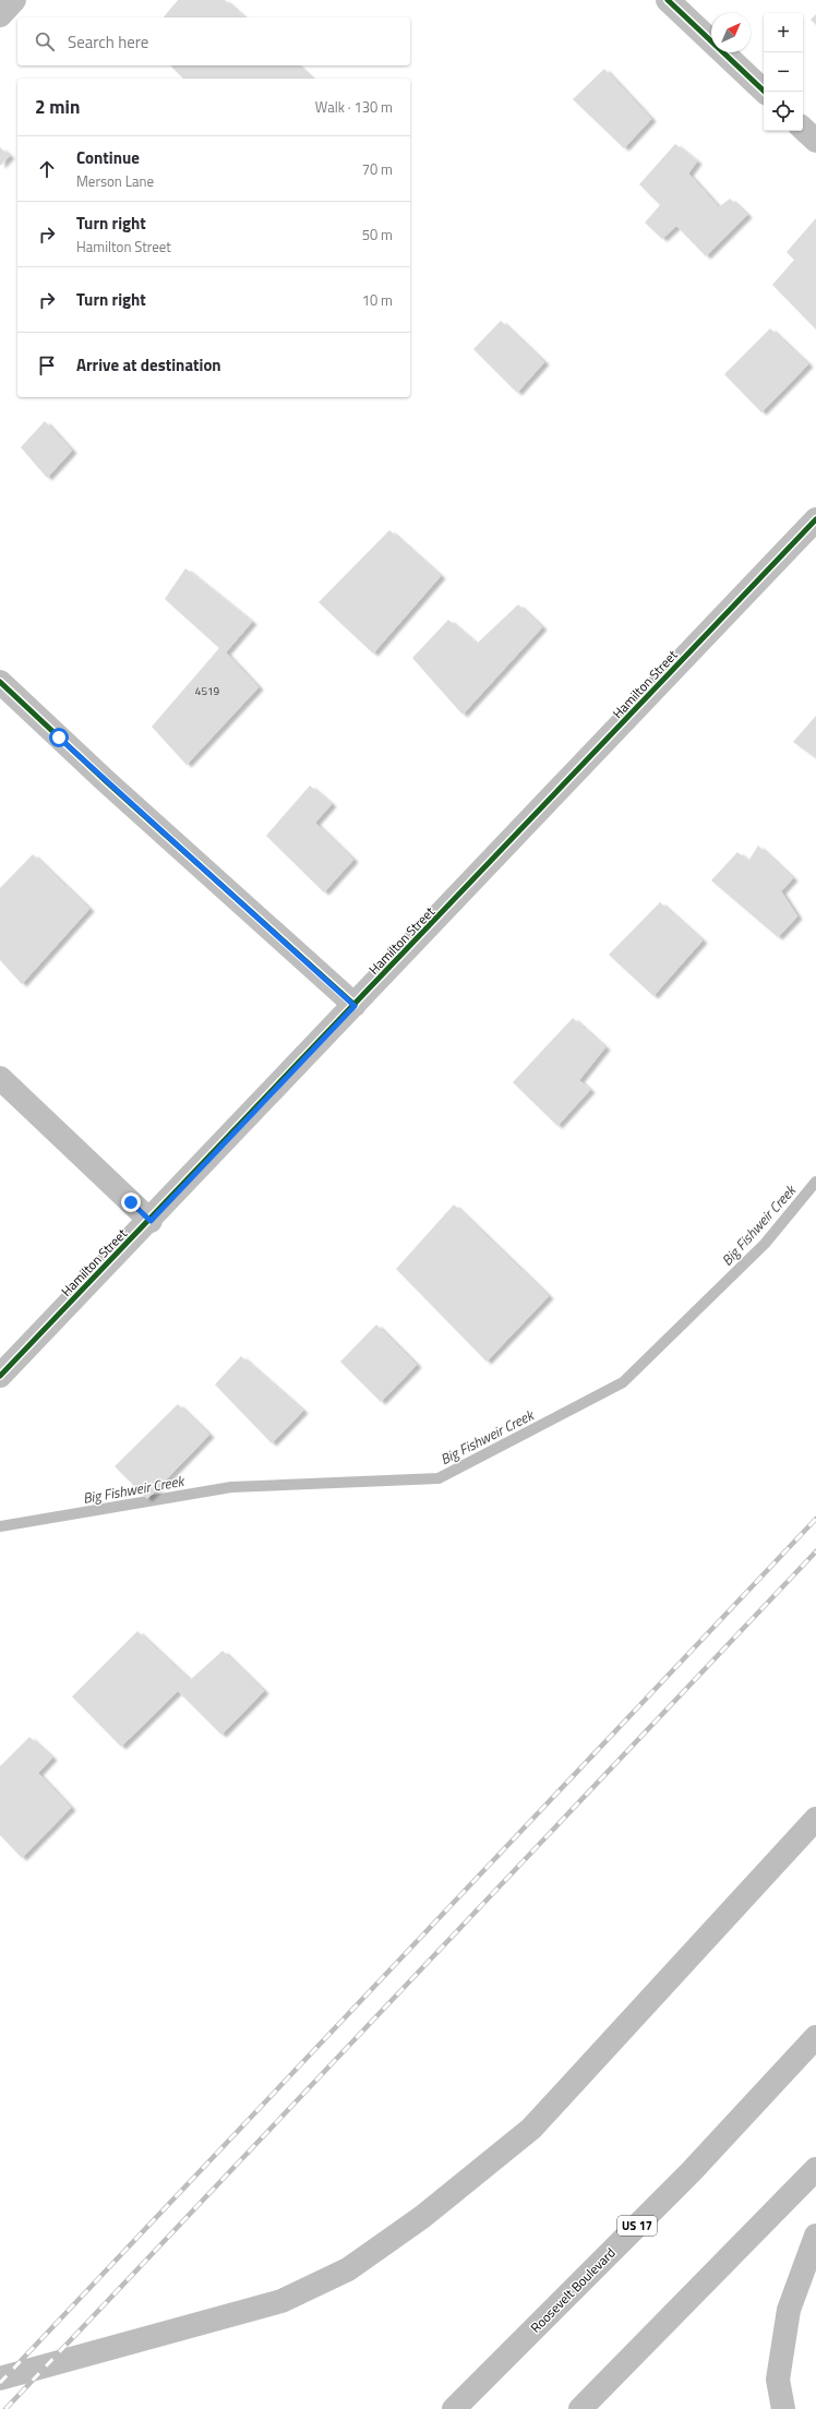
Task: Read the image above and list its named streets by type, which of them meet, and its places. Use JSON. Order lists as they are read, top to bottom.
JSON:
{
  "streets": {
    "highway": ["US 17", "Roosevelt Boulevard"],
    "street": ["Hamilton Street"]
  },
  "water": ["Big Fishweir Creek"],
  "house_numbers": ["4519"],
  "north": "top right",
  "page": {
    "map_buttons": ["+", "−"],
    "search": "Search here",
    "heading": ["2 min", "Walk · 130 m"],
    "list": [
      ["Continue", "Merson Lane", "70 m"],
      ["Turn right", "Hamilton Street", "50 m"],
      ["Turn right", "10 m"],
      "Arrive at destination"
    ]
  }
}
